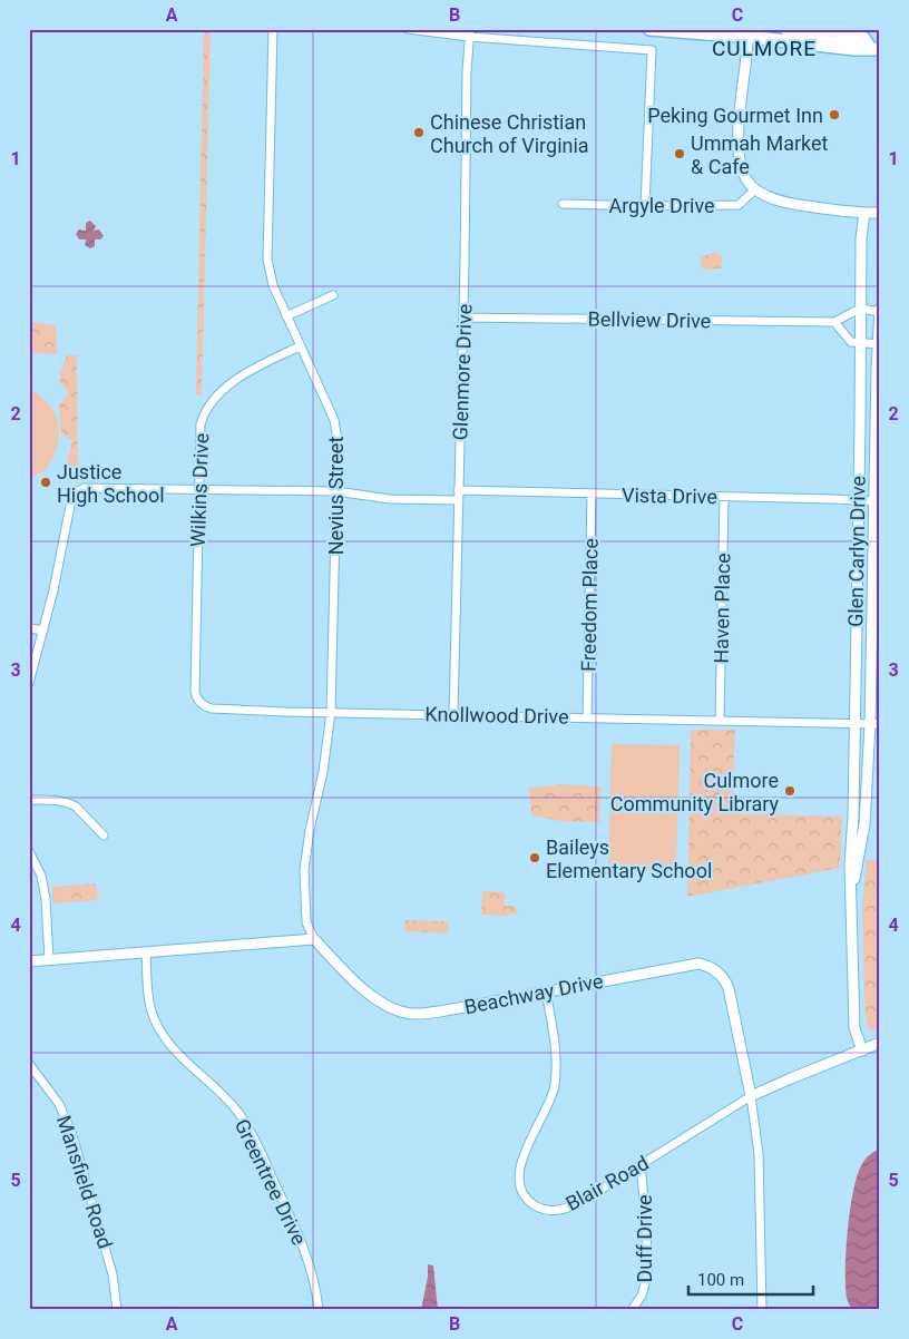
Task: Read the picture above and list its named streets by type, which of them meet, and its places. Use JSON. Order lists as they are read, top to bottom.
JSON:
{
  "streets": {
    "street": [
      "Argyle Drive",
      "Bellview Drive",
      "Glenmore Drive",
      "Wilkins Drive",
      "Nevius Street",
      "Vista Drive",
      "Glen Carlyn Drive",
      "Freedom Place",
      "Haven Place",
      "Knollwood Drive",
      "Beachway Drive",
      "Mansfield Road",
      "Greentree Drive",
      "Blair Road",
      "Duff Drive"
    ]
  },
  "crossings": [
    ["Bellview Drive", "Glenmore Drive"],
    ["Bellview Drive", "Glen Carlyn Drive"],
    ["Glenmore Drive", "Vista Drive"],
    ["Glenmore Drive", "Knollwood Drive"],
    ["Wilkins Drive", "Nevius Street"],
    ["Wilkins Drive", "Knollwood Drive"],
    ["Nevius Street", "Knollwood Drive"],
    ["Nevius Street", "Beachway Drive"],
    ["Vista Drive", "Glen Carlyn Drive"],
    ["Vista Drive", "Freedom Place"],
    ["Vista Drive", "Haven Place"],
    ["Glen Carlyn Drive", "Knollwood Drive"],
    ["Glen Carlyn Drive", "Blair Road"],
    ["Freedom Place", "Knollwood Drive"],
    ["Haven Place", "Knollwood Drive"],
    ["Beachway Drive", "Blair Road"],
    ["Blair Road", "Duff Drive"]
  ],
  "districts": ["CULMORE"],
  "places": [
    "Peking Gourmet Inn",
    "Chinese Christian Church of Virginia",
    "Ummah Market & Cafe",
    "Justice High School",
    "Culmore Community Library",
    "Baileys Elementary School"
  ],
  "scale_bar": "100 m",
  "grid": {
    "columns": ["A", "B", "C"],
    "rows": [
      "1",
      "2",
      "3",
      "4",
      "5"
    ]
  }
}
